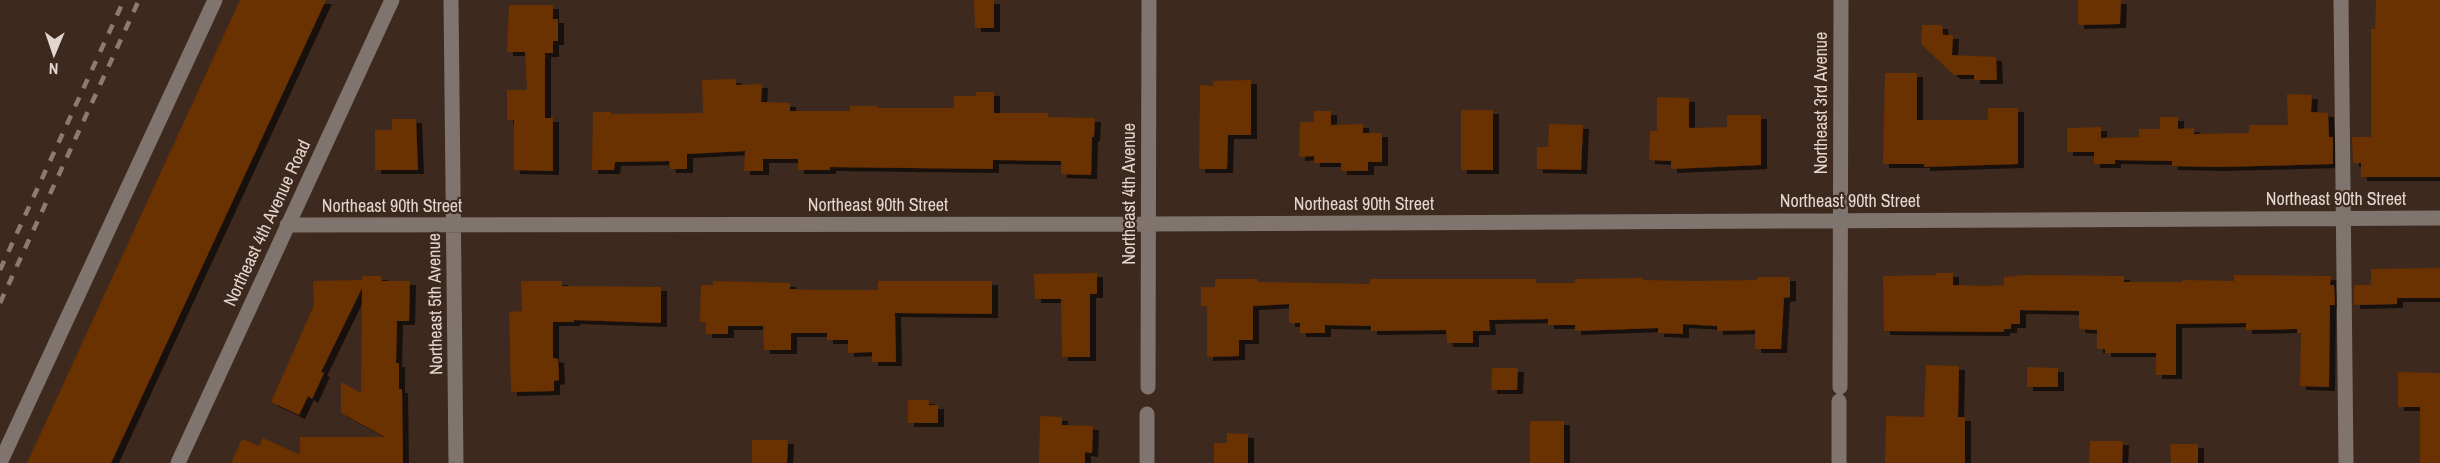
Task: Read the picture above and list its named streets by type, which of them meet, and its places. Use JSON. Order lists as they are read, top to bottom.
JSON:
{
  "streets": {
    "street": [
      "Northeast 3rd Avenue",
      "Northeast 4th Avenue",
      "Northeast 90th Street",
      "Northeast 4th Avenue Road",
      "Northeast 5th Avenue"
    ]
  },
  "crossings": [
    ["Northeast 3rd Avenue", "Northeast 90th Street"],
    ["Northeast 4th Avenue", "Northeast 90th Street"],
    ["Northeast 90th Street", "Northeast 4th Avenue Road"],
    ["Northeast 90th Street", "Northeast 5th Avenue"]
  ],
  "north": "bottom"
}
